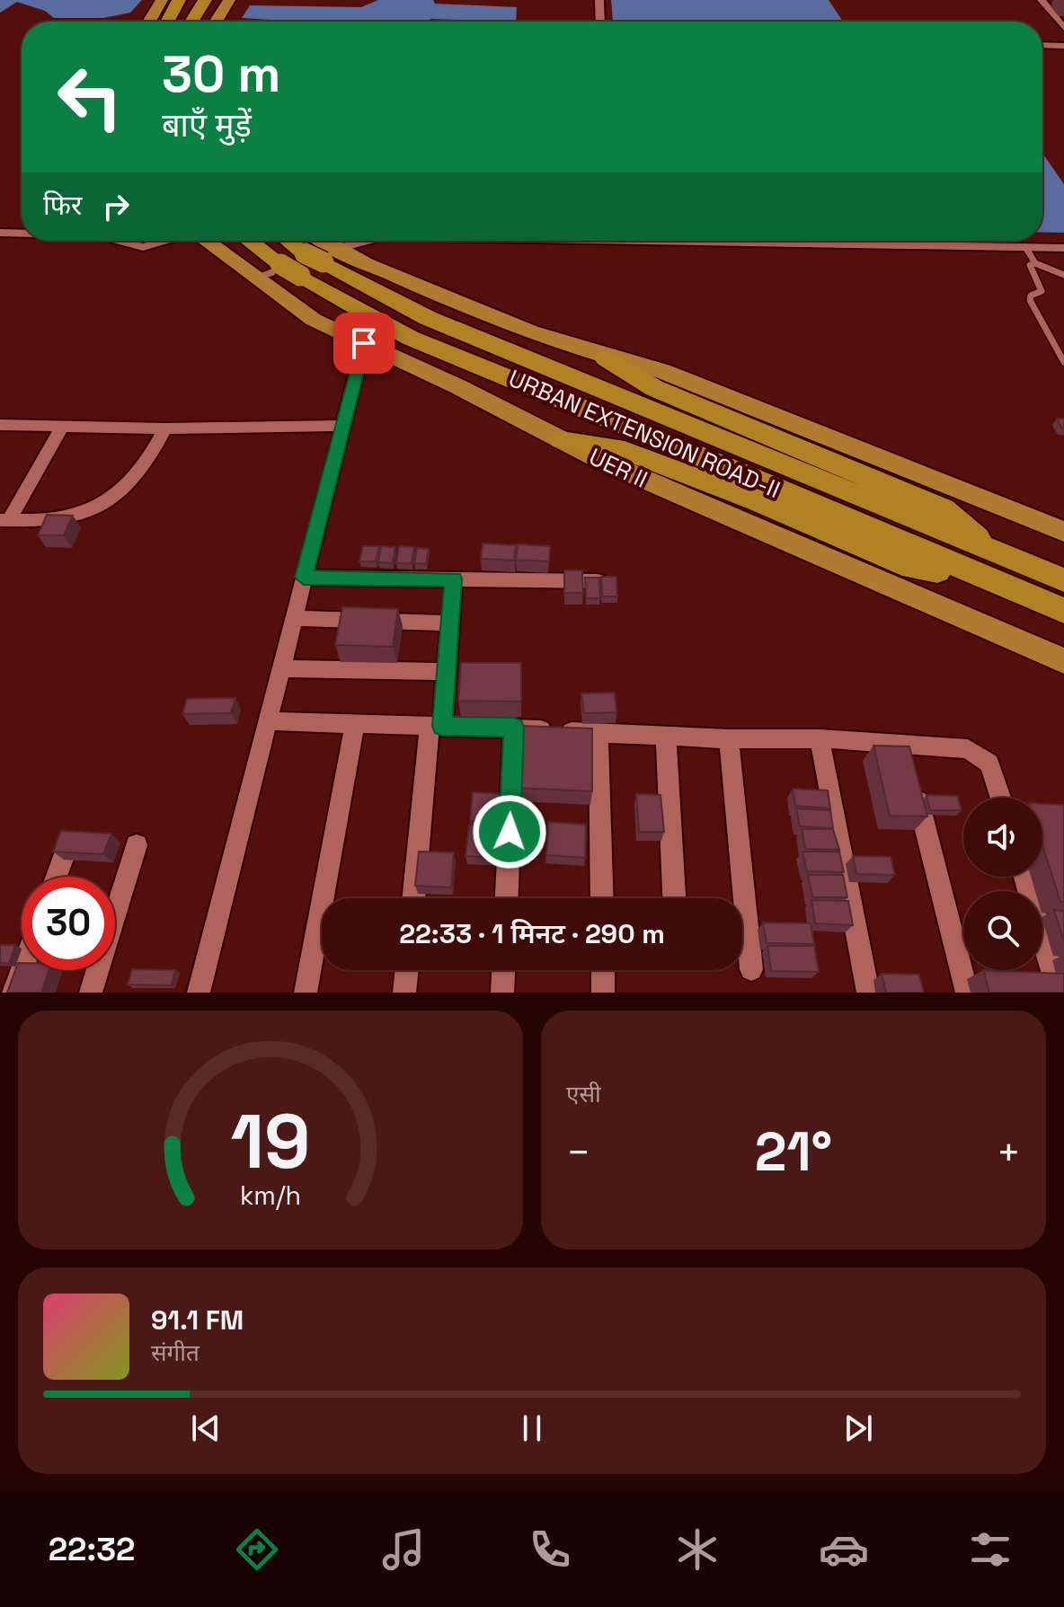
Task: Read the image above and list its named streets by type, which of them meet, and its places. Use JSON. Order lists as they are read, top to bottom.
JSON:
{
  "streets": {
    "highway": ["URBAN EXTENSION ROAD-II"],
    "main road": ["UER II"]
  },
  "page": {
    "turn": ["30 m", "बाएँ मुड़ें"],
    "then": "फिर",
    "limit": "30",
    "trip": "22:33 · 1 मिनट · 290 m",
    "tile": "एसी",
    "heat": ["−", "21°", "+"],
    "song": ["91.1 FM", "संगीत"],
    "tabs": "22:32",
    "gauge": ["19", "km/h"]
  }
}
